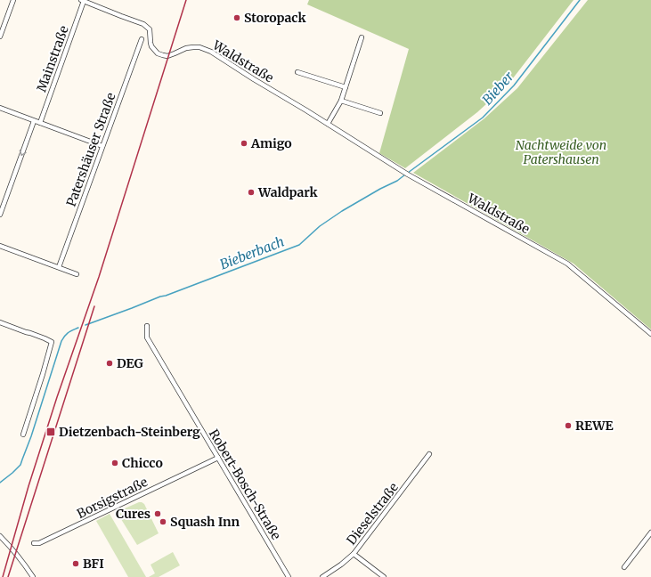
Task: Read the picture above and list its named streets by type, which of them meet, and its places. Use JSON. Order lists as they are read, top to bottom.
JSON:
{
  "streets": {
    "street": [
      "Mainstraße",
      "Waldstraße",
      "Patershäuser Straße",
      "Robert-Bosch-Straße",
      "Borsigstraße",
      "Dieselstraße"
    ]
  },
  "crossings": [
    ["Mainstraße", "Waldstraße"],
    ["Robert-Bosch-Straße", "Borsigstraße"]
  ],
  "water": ["Bieber", "Bieberbach"],
  "parks": ["Nachtweide von Patershausen"],
  "places": {
    "other": [
      "Storopack",
      "Amigo",
      "Waldpark",
      "DEG",
      "REWE",
      "Chicco",
      "Cures",
      "Squash Inn",
      "BFI"
    ],
    "transit": ["Dietzenbach-Steinberg"]
  }
}
